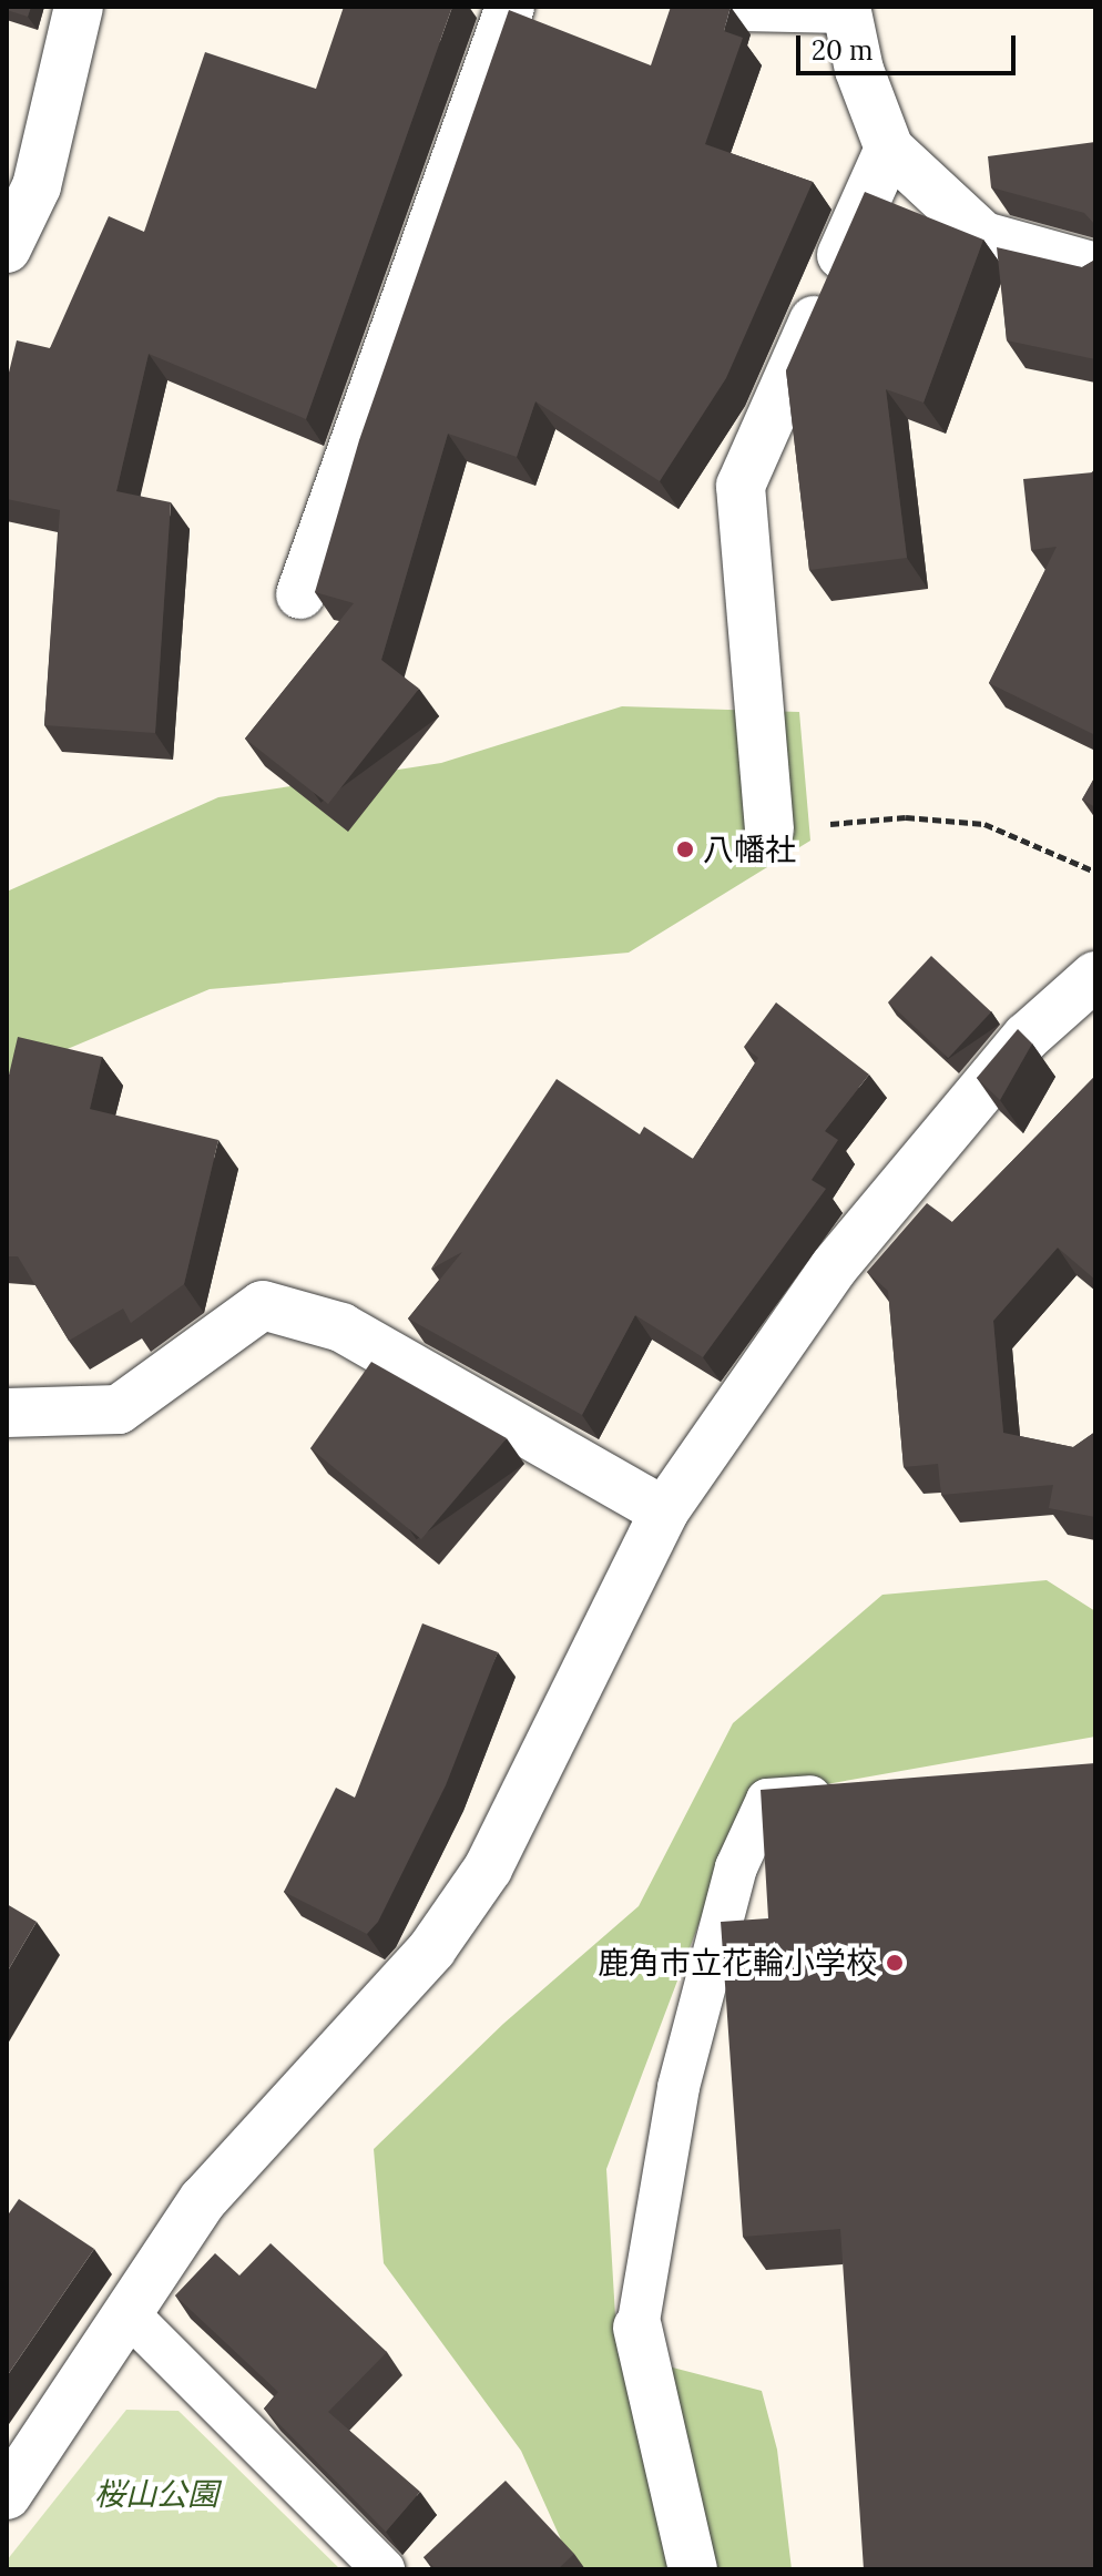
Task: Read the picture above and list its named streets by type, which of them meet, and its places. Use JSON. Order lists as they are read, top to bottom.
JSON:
{
  "parks": ["桜山公園"],
  "places": ["八幡社", "鹿角市立花輪小学校"],
  "scale_bar": "20 m"
}
